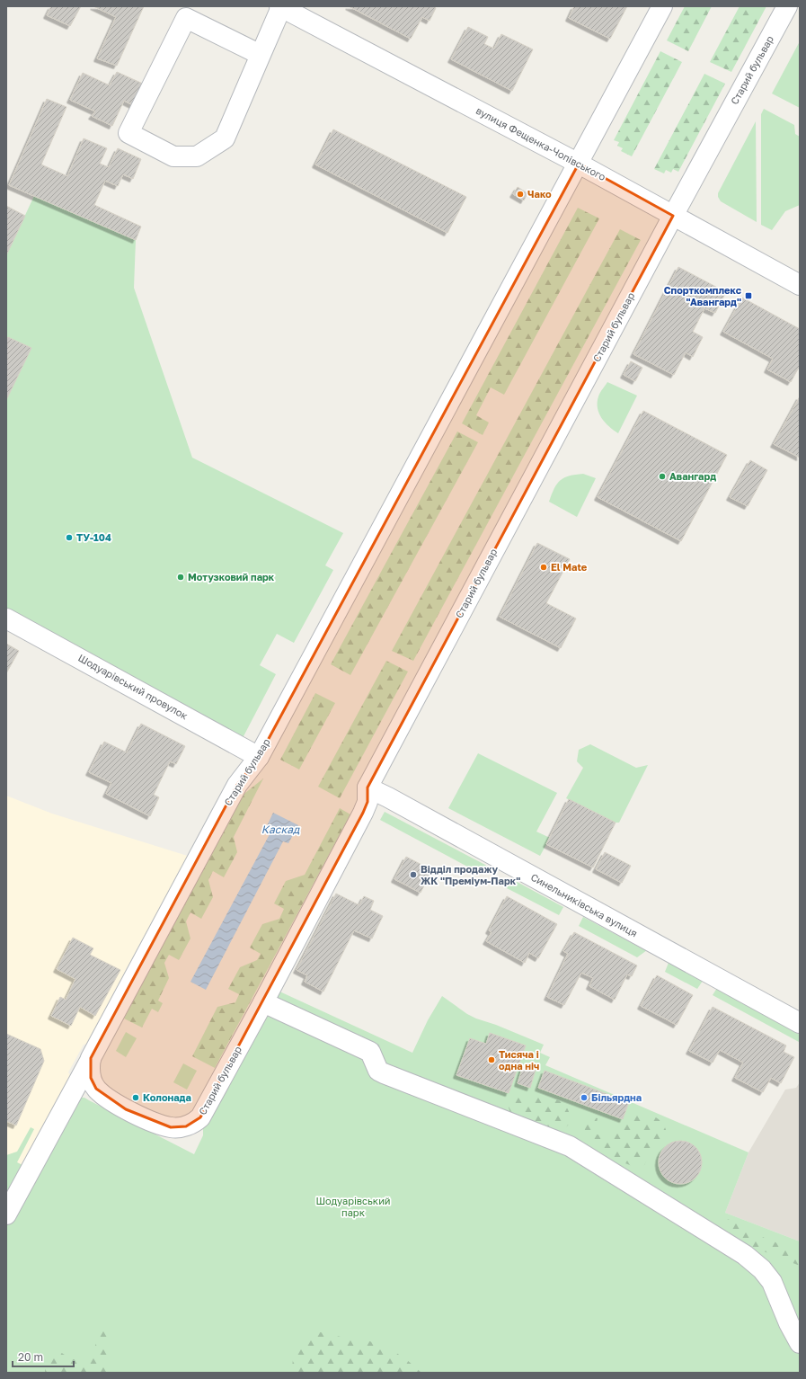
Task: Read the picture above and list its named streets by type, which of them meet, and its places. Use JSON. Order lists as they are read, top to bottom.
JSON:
{
  "streets": {
    "street": [
      "Старий бульвар",
      "вулиця Фещенка-Чопівського",
      "Шодуарівський провулок",
      "Синельниківська вулиця"
    ]
  },
  "crossings": [
    ["Старий бульвар", "вулиця Фещенка-Чопівського"],
    ["Старий бульвар", "Шодуарівський провулок"],
    ["Старий бульвар", "Синельниківська вулиця"]
  ],
  "water": ["Каскад"],
  "parks": ["Шодуарівський парк"],
  "places": {
    "other": [
      "Чако",
      "Авангард",
      "ТУ-104",
      "El Mate",
      "Мотузковий парк",
      "Відділ продажу ЖК \"Преміум-Парк\"",
      "Тисяча і одна ніч",
      "Колонада",
      "Більярдна"
    ],
    "transit": ["Спорткомплекс \"Авангард\""]
  },
  "scale_bar": "20 m"
}
